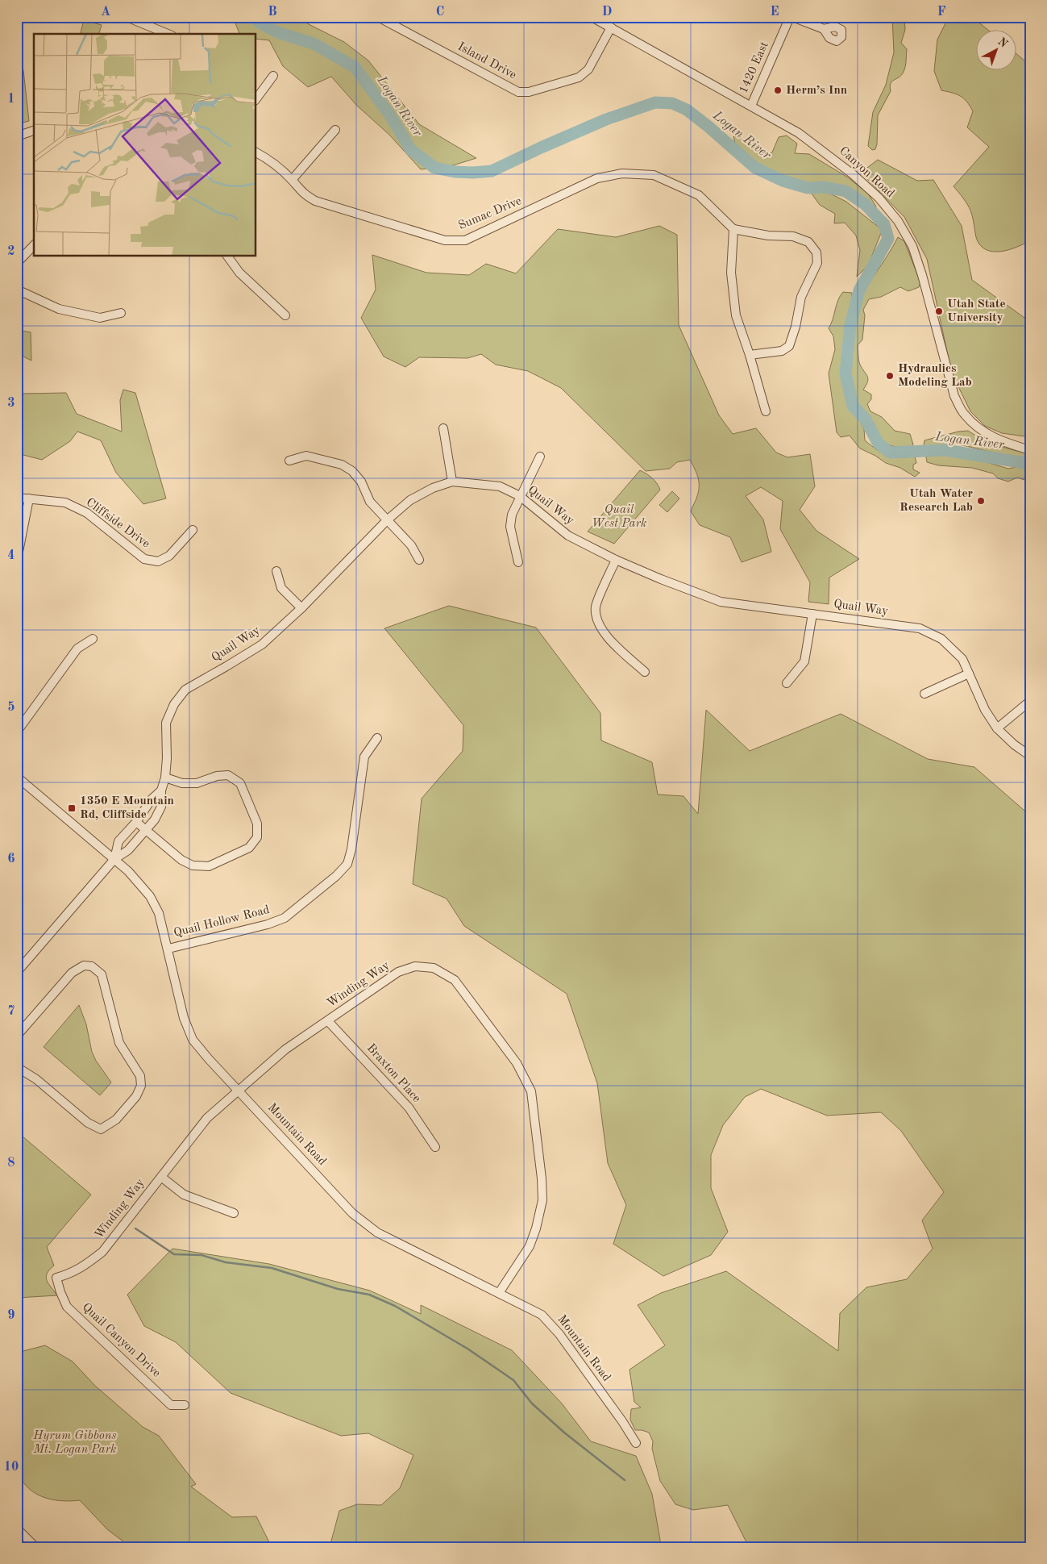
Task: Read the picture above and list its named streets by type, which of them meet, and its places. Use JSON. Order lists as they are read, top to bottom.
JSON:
{
  "streets": {
    "street": [
      "Island Drive",
      "1420 East",
      "Canyon Road",
      "Sumac Drive",
      "Quail Way",
      "Cliffside Drive",
      "Quail Hollow Road",
      "Winding Way",
      "Braxton Place",
      "Mountain Road",
      "Quail Canyon Drive"
    ]
  },
  "crossings": [
    ["Island Drive", "Canyon Road"],
    ["1420 East", "Canyon Road"],
    ["Quail Way", "Mountain Road"],
    ["Quail Hollow Road", "Mountain Road"],
    ["Winding Way", "Braxton Place"],
    ["Winding Way", "Mountain Road"],
    ["Winding Way", "Quail Canyon Drive"]
  ],
  "water": ["Logan River"],
  "parks": ["Quail West Park", "Hyrum Gibbons Mt. Logan Park"],
  "places": {
    "other": [
      "Herm’s Inn",
      "Utah State University",
      "Hydraulics Modeling Lab",
      "Utah Water Research Lab"
    ],
    "transit": ["1350 E Mountain Rd, Cliffside"]
  },
  "north": "top right",
  "grid": {
    "columns": [
      "A",
      "B",
      "C",
      "D",
      "E",
      "F"
    ],
    "rows": [
      "1",
      "2",
      "3",
      "4",
      "5",
      "6",
      "7",
      "8",
      "9",
      "10"
    ]
  }
}
